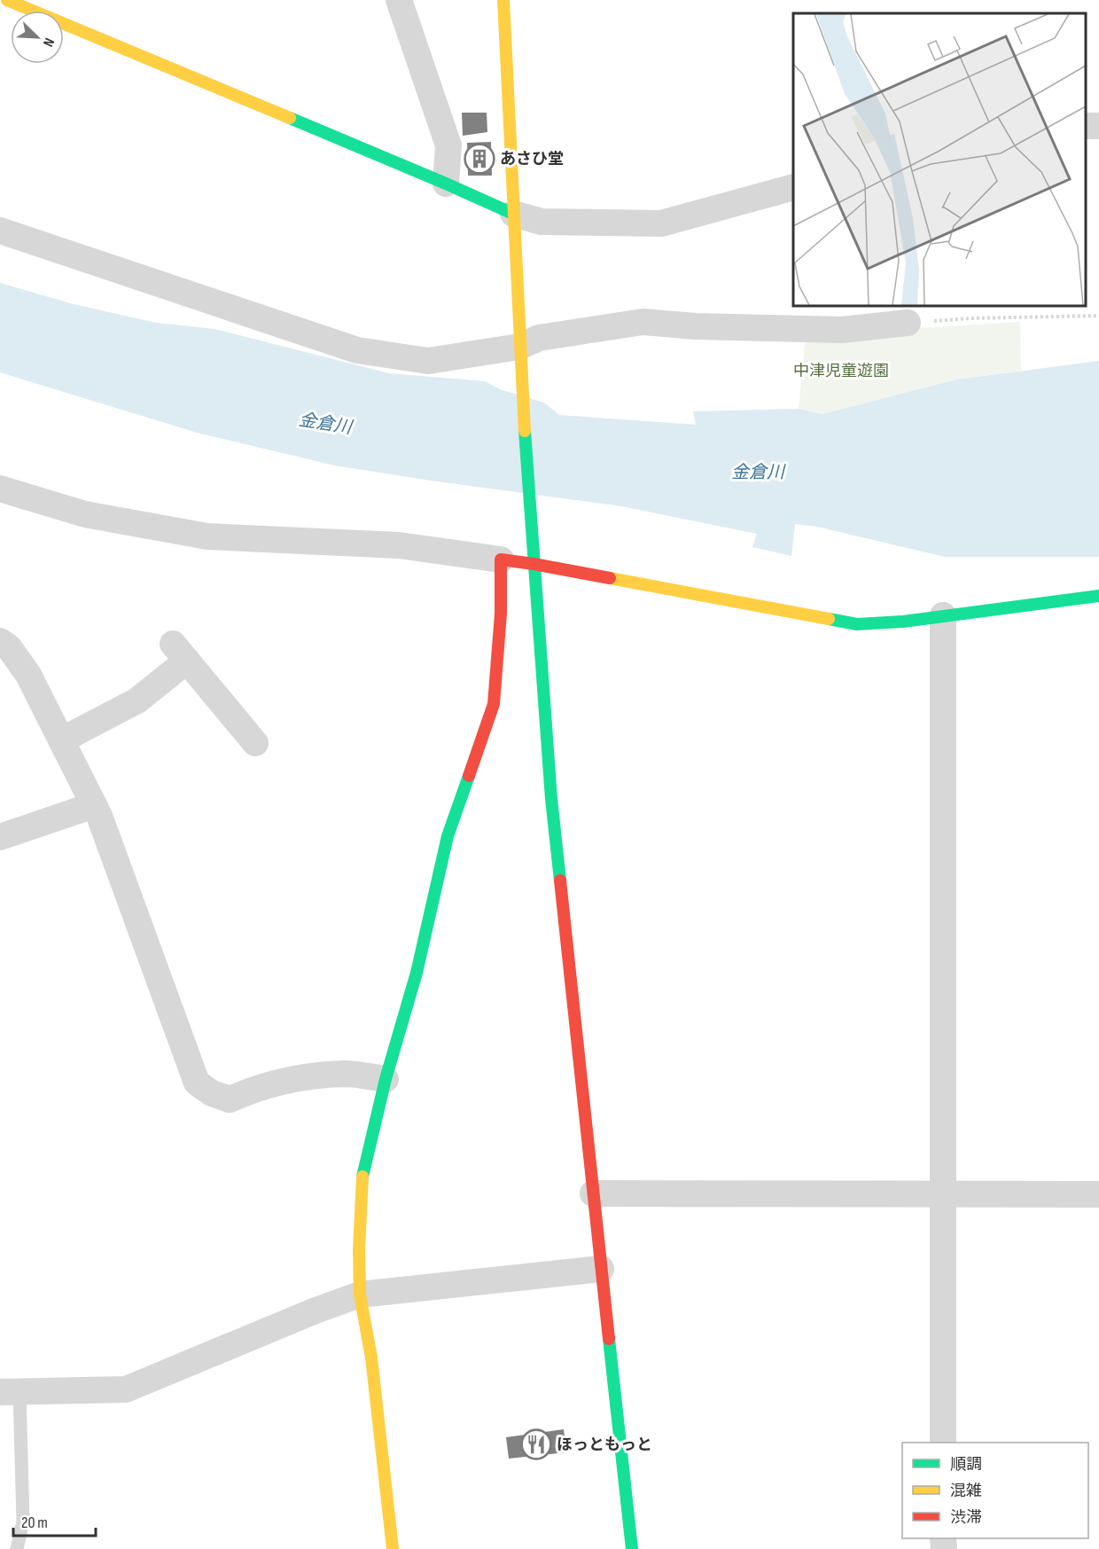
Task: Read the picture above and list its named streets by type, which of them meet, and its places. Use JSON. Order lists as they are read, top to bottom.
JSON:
{
  "water": ["金倉川"],
  "parks": ["中津児童遊園"],
  "places": {
    "building": ["あさひ堂"],
    "restaurant": ["ほっともっと"]
  },
  "legend": ["順調", "混雑", "渋滞"],
  "scale_bar": "20 m",
  "north": "bottom right"
}
